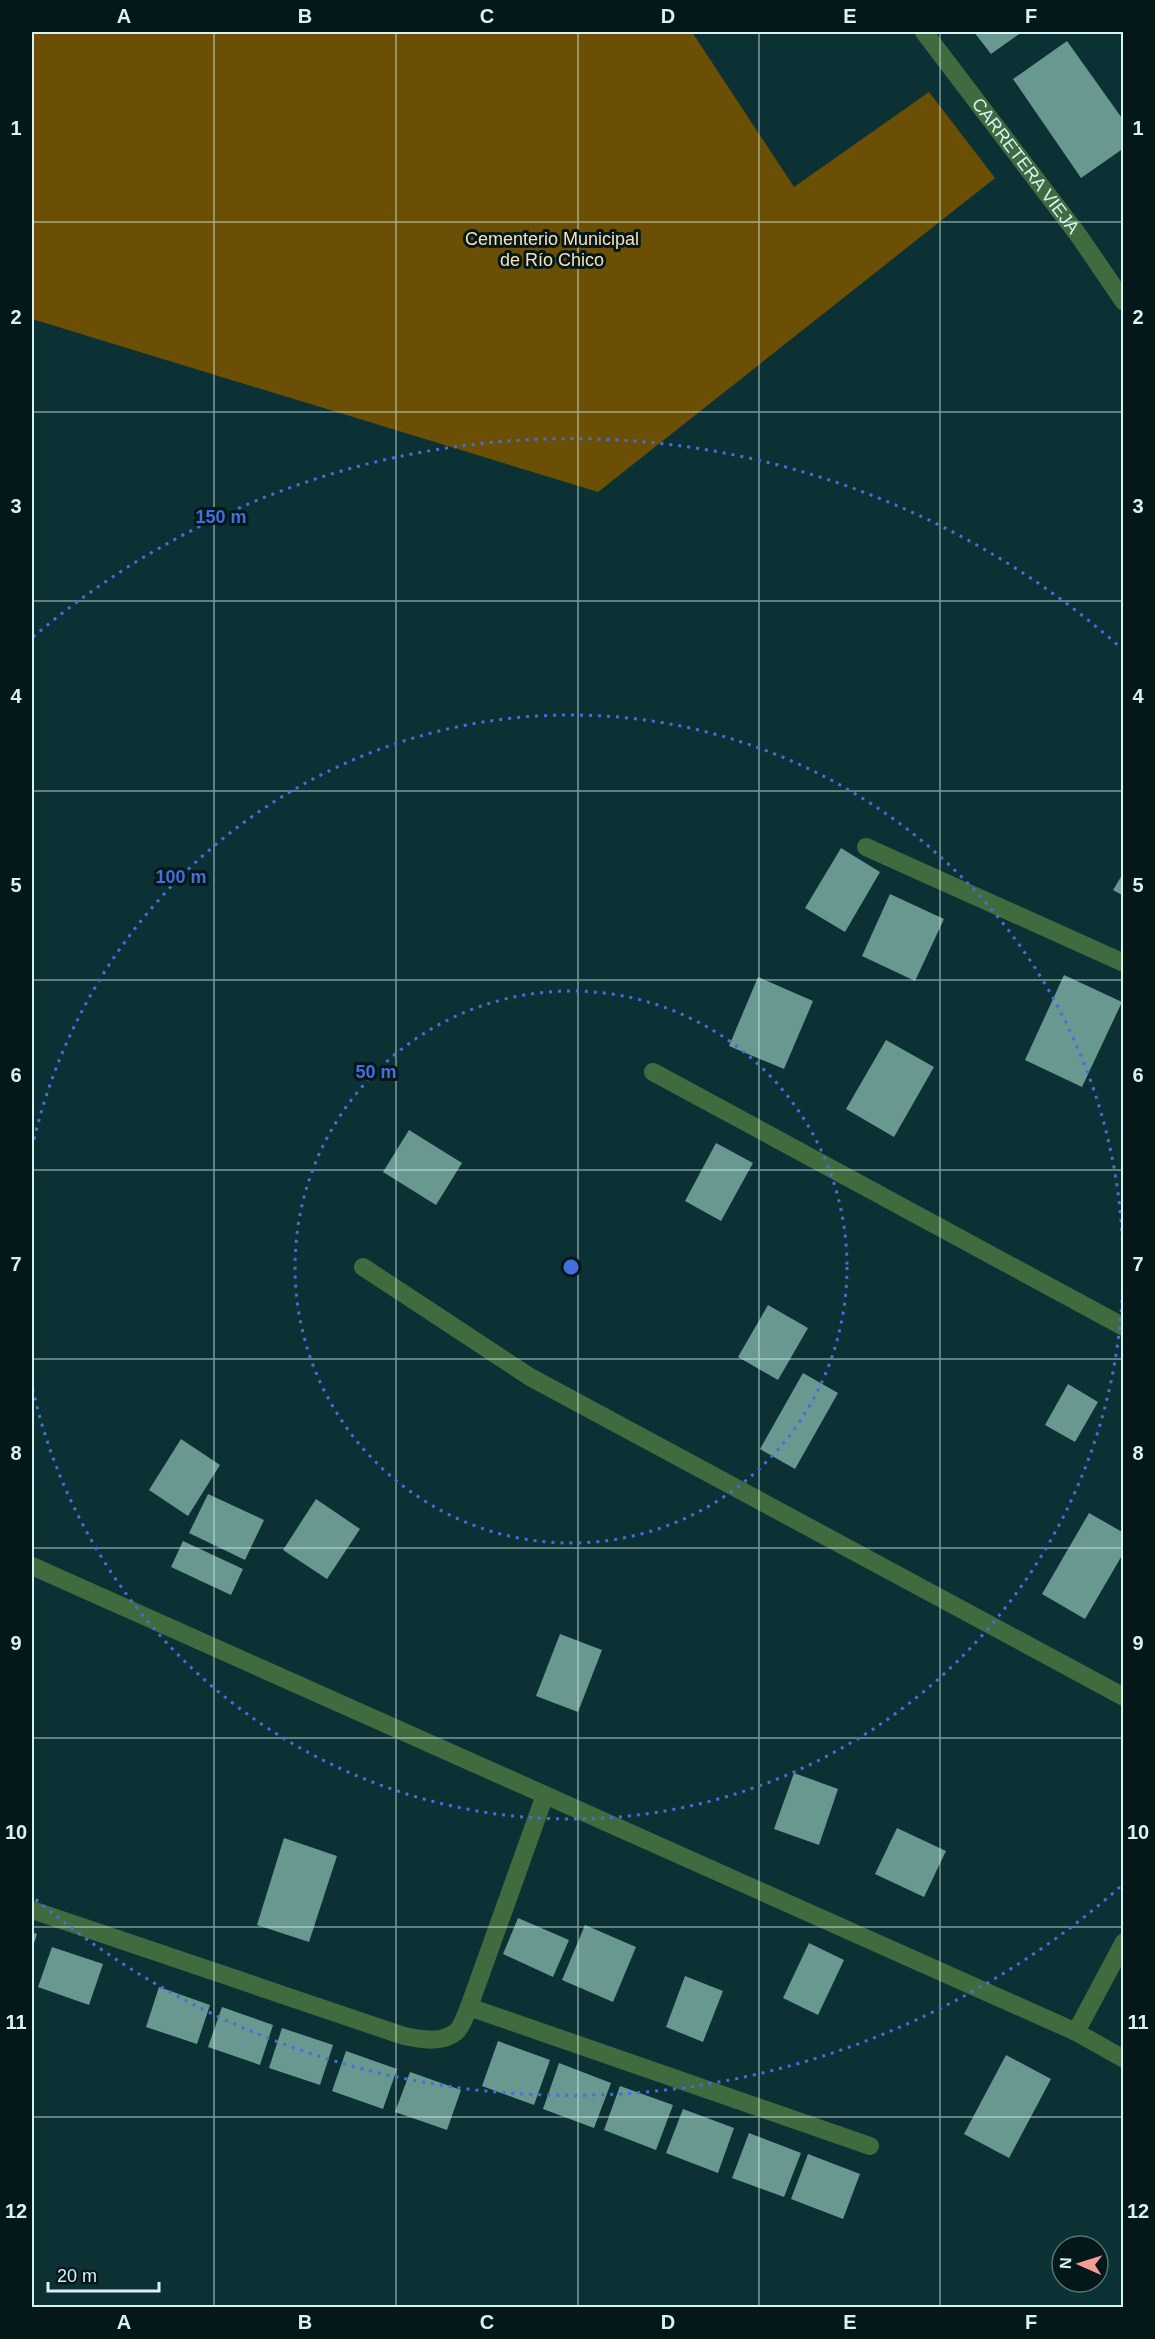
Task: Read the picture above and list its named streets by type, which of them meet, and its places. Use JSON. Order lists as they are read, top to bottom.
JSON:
{
  "streets": {
    "street": ["CARRETERA VIEJA"]
  },
  "parks": ["Cementerio Municipal de Río Chico"],
  "scale_bar": "20 m",
  "north": "left",
  "grid": {
    "columns": [
      "A",
      "B",
      "C",
      "D",
      "E",
      "F"
    ],
    "rows": [
      "1",
      "2",
      "3",
      "4",
      "5",
      "6",
      "7",
      "8",
      "9",
      "10",
      "11",
      "12"
    ]
  },
  "rings": ["150 m", "100 m", "50 m"]
}
